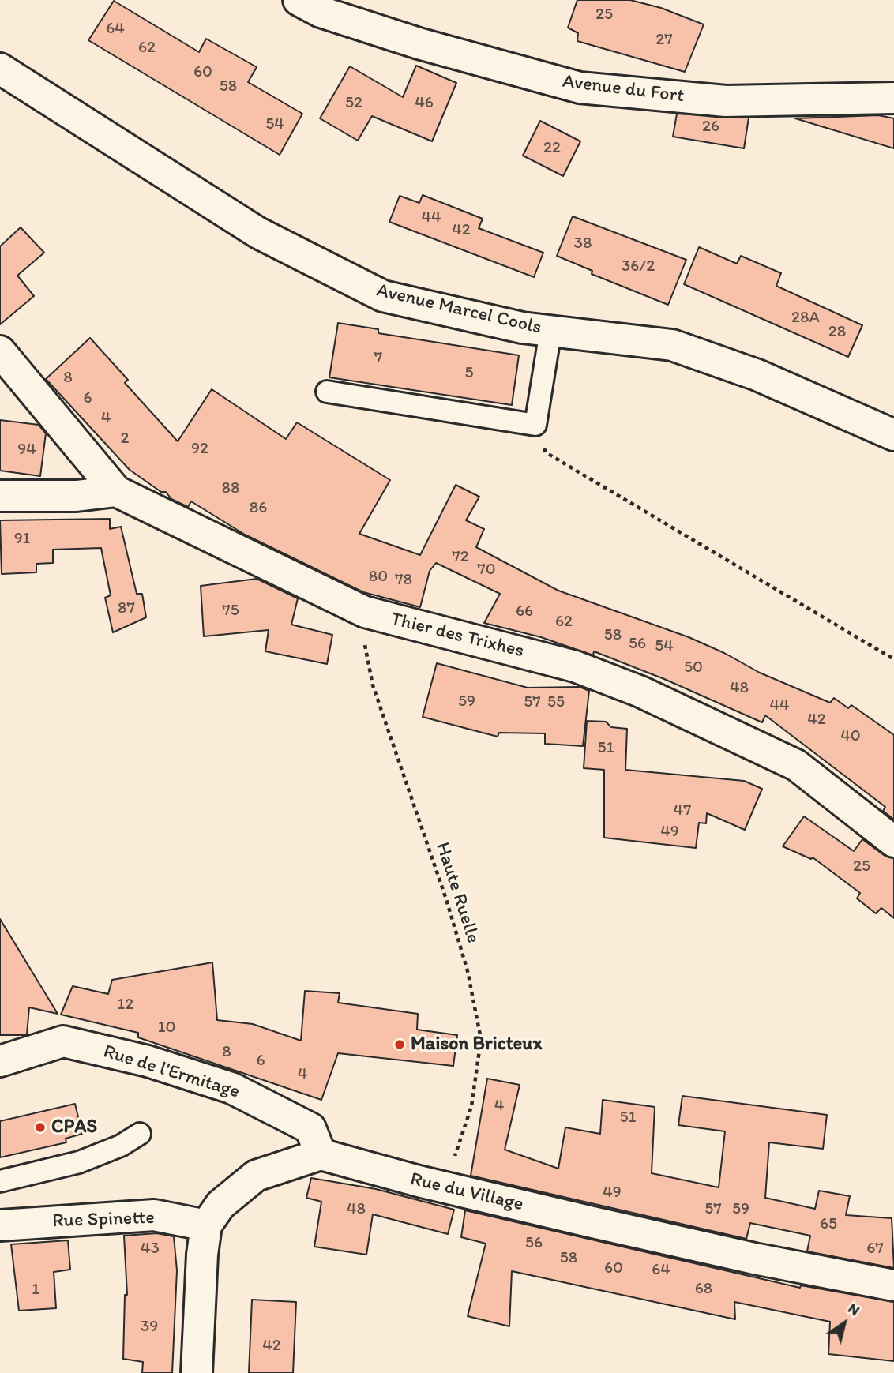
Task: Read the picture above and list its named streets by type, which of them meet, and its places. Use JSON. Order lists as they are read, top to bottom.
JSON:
{
  "streets": {
    "street": [
      "Avenue du Fort",
      "Avenue Marcel Cools",
      "Thier des Trixhes",
      "Rue de l'Ermitage",
      "Rue du Village",
      "Rue Spinette"
    ],
    "path": ["Haute Ruelle"]
  },
  "crossings": [
    ["Thier des Trixhes", "Haute Ruelle"],
    ["Haute Ruelle", "Rue du Village"],
    ["Rue de l'Ermitage", "Rue du Village"]
  ],
  "places": ["Maison Bricteux", "CPAS"],
  "house_numbers": [
    "25",
    "64",
    "27",
    "62",
    "60",
    "58",
    "52",
    "46",
    "54",
    "26",
    "22",
    "44",
    "42",
    "38",
    "36/2",
    "28A",
    "28",
    "7",
    "5",
    "8",
    "6",
    "4",
    "2",
    "92",
    "94",
    "88",
    "86",
    "91",
    "72",
    "70",
    "80",
    "78",
    "87",
    "75",
    "66",
    "62",
    "58",
    "56",
    "54",
    "50",
    "48",
    "59",
    "57",
    "55",
    "44",
    "42",
    "40",
    "51",
    "47",
    "49",
    "25",
    "12",
    "10",
    "8",
    "6",
    "4",
    "4",
    "51",
    "49",
    "48",
    "57",
    "59",
    "65",
    "56",
    "43",
    "67",
    "58",
    "60",
    "64",
    "68",
    "1",
    "39",
    "42"
  ],
  "north": "top right"
}
